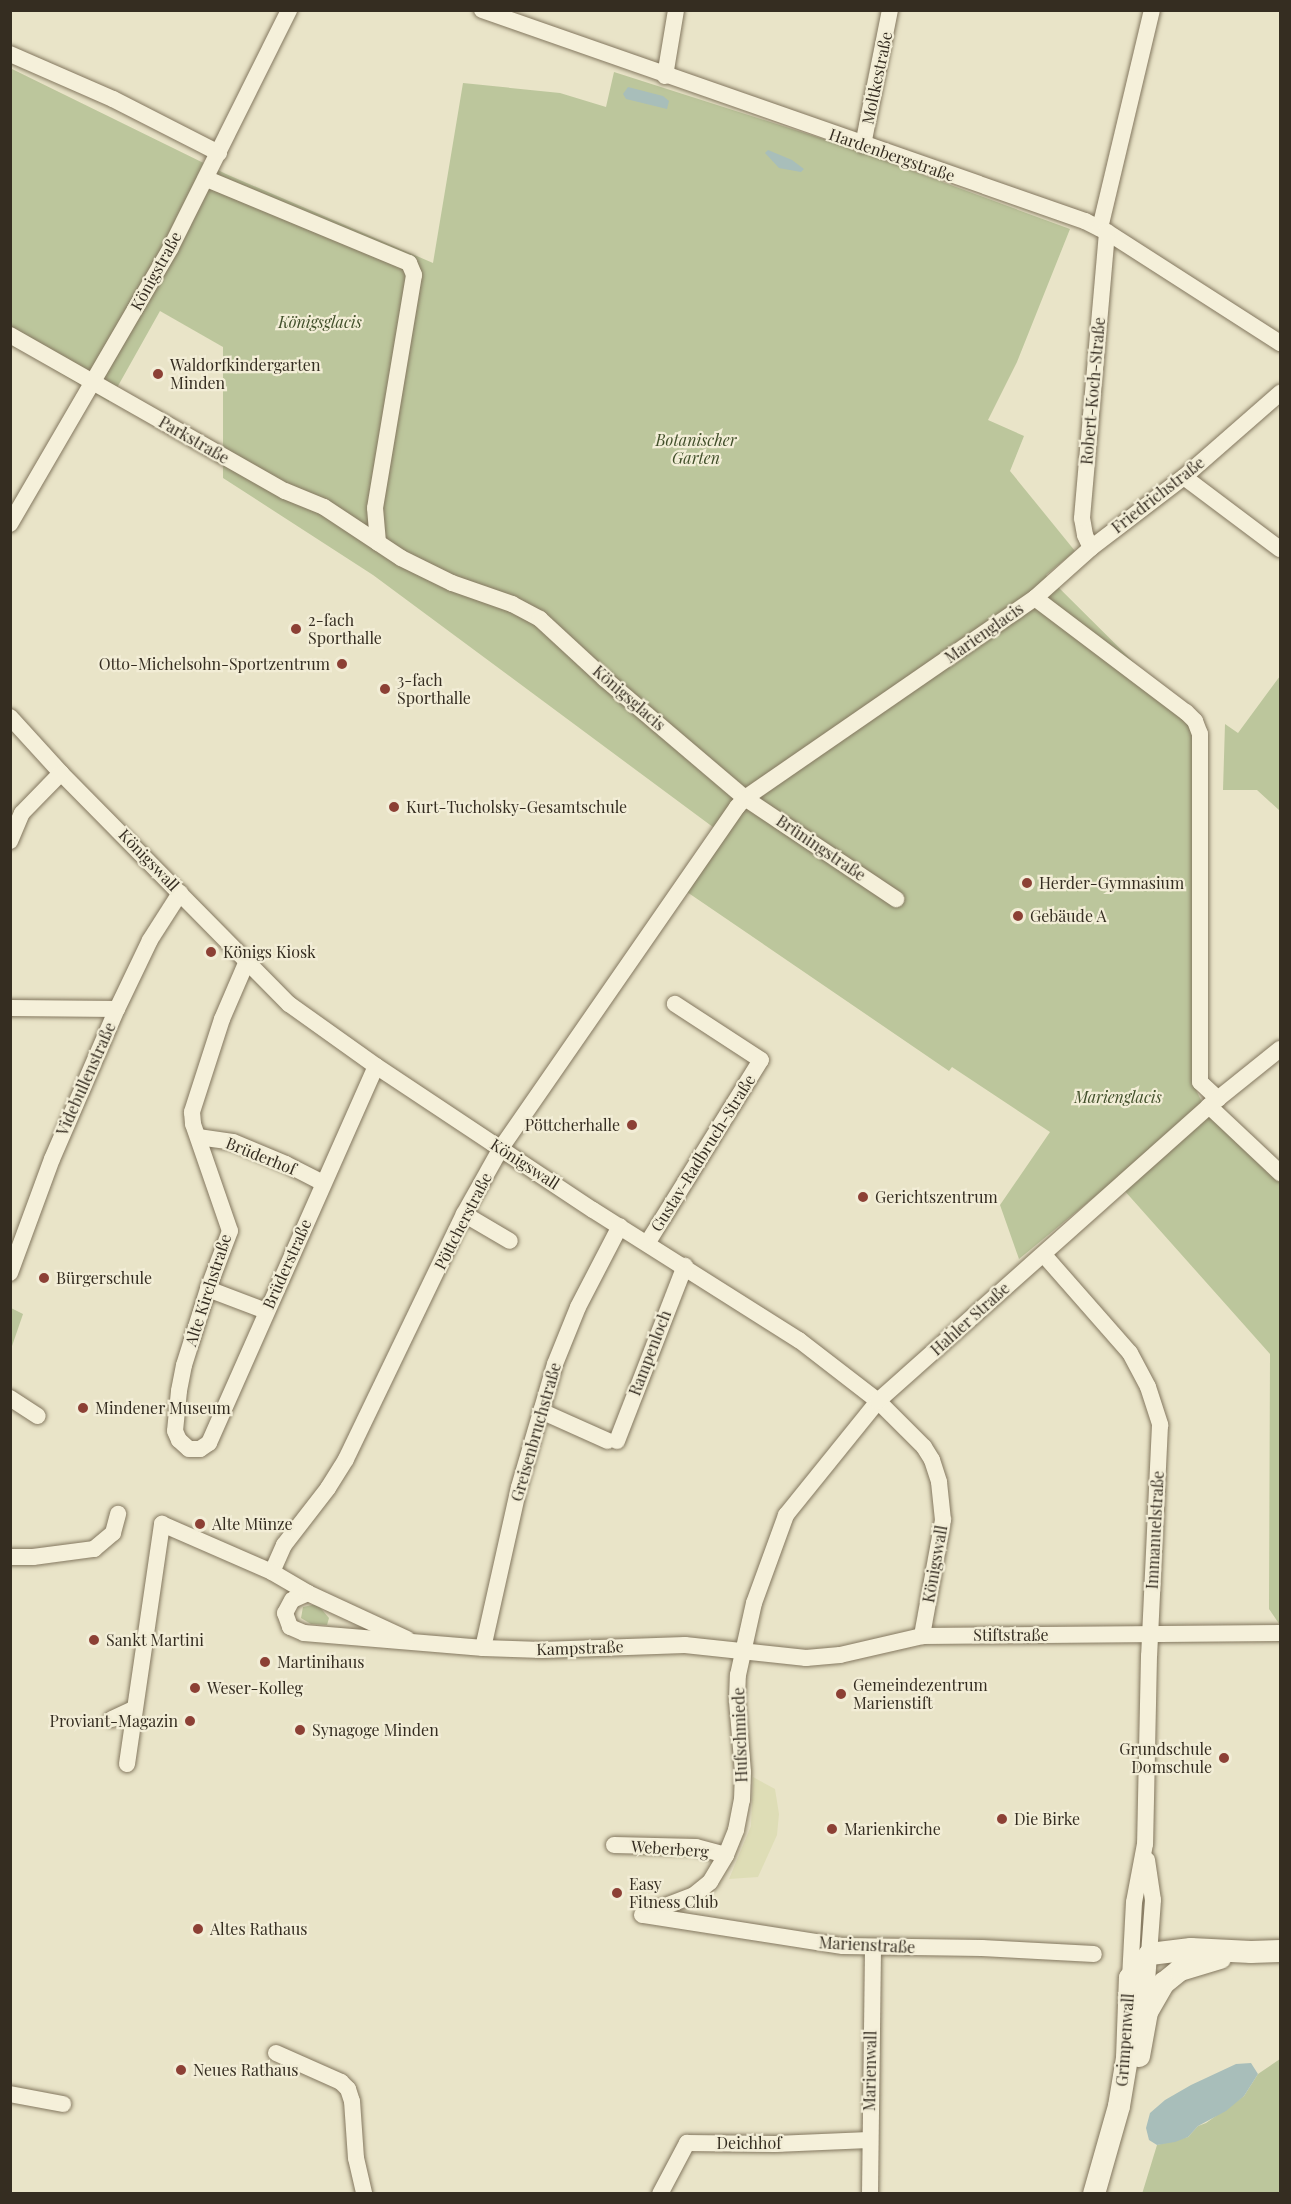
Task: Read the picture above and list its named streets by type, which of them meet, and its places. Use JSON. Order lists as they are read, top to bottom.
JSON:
{
  "streets": {
    "street": [
      "Moltkestraße",
      "Hardenbergstraße",
      "Königstraße",
      "Robert-Koch-Straße",
      "Parkstraße",
      "Friedrichstraße",
      "Marienglacis",
      "Königsglacis",
      "Brüningstraße",
      "Königswall",
      "Videbullenstraße",
      "Gustav-Radbruch-Straße",
      "Brüderhof",
      "Pöttcherstraße",
      "Brüderstraße",
      "Alte Kirchstraße",
      "Hahler Straße",
      "Rampenloch",
      "Greisenbruchstraße",
      "Immanuelstraße",
      "Stiftstraße",
      "Kampstraße",
      "Hufschmiede",
      "Weberberg",
      "Marienstraße",
      "Grimpenwall",
      "Marienwall",
      "Deichhof"
    ]
  },
  "crossings": [
    ["Moltkestraße", "Hardenbergstraße"],
    ["Hardenbergstraße", "Robert-Koch-Straße"],
    ["Königstraße", "Parkstraße"],
    ["Robert-Koch-Straße", "Friedrichstraße"],
    ["Parkstraße", "Königsglacis"],
    ["Friedrichstraße", "Marienglacis"],
    ["Marienglacis", "Königsglacis"],
    ["Marienglacis", "Brüningstraße"],
    ["Marienglacis", "Pöttcherstraße"],
    ["Marienglacis", "Hahler Straße"],
    ["Königsglacis", "Brüningstraße"],
    ["Königsglacis", "Pöttcherstraße"],
    ["Brüningstraße", "Pöttcherstraße"],
    ["Königswall", "Videbullenstraße"],
    ["Königswall", "Gustav-Radbruch-Straße"],
    ["Königswall", "Pöttcherstraße"],
    ["Königswall", "Brüderstraße"],
    ["Königswall", "Alte Kirchstraße"],
    ["Königswall", "Hahler Straße"],
    ["Königswall", "Rampenloch"],
    ["Königswall", "Greisenbruchstraße"],
    ["Königswall", "Stiftstraße"],
    ["Brüderhof", "Brüderstraße"],
    ["Brüderhof", "Alte Kirchstraße"],
    ["Pöttcherstraße", "Kampstraße"],
    ["Brüderstraße", "Alte Kirchstraße"],
    ["Hahler Straße", "Immanuelstraße"],
    ["Hahler Straße", "Stiftstraße"],
    ["Hahler Straße", "Kampstraße"],
    ["Hahler Straße", "Hufschmiede"],
    ["Rampenloch", "Greisenbruchstraße"],
    ["Greisenbruchstraße", "Kampstraße"],
    ["Immanuelstraße", "Stiftstraße"],
    ["Immanuelstraße", "Grimpenwall"],
    ["Stiftstraße", "Kampstraße"],
    ["Stiftstraße", "Hufschmiede"],
    ["Kampstraße", "Hufschmiede"],
    ["Hufschmiede", "Weberberg"],
    ["Hufschmiede", "Marienstraße"],
    ["Marienstraße", "Marienwall"],
    ["Marienwall", "Deichhof"]
  ],
  "parks": ["Königsglacis", "Botanischer Garten", "Marienglacis"],
  "places": [
    "Waldorfkindergarten Minden",
    "2-fach Sporthalle",
    "Otto-Michelsohn-Sportzentrum",
    "3-fach Sporthalle",
    "Kurt-Tucholsky-Gesamtschule",
    "Herder-Gymnasium",
    "Gebäude A",
    "Königs Kiosk",
    "Pöttcherhalle",
    "Gerichtszentrum",
    "Bürgerschule",
    "Mindener Museum",
    "Alte Münze",
    "Sankt Martini",
    "Martinihaus",
    "Weser-Kolleg",
    "Gemeindezentrum Marienstift",
    "Proviant-Magazin",
    "Synagoge Minden",
    "Grundschule Domschule",
    "Die Birke",
    "Marienkirche",
    "Easy Fitness Club",
    "Altes Rathaus",
    "Neues Rathaus"
  ]
}
